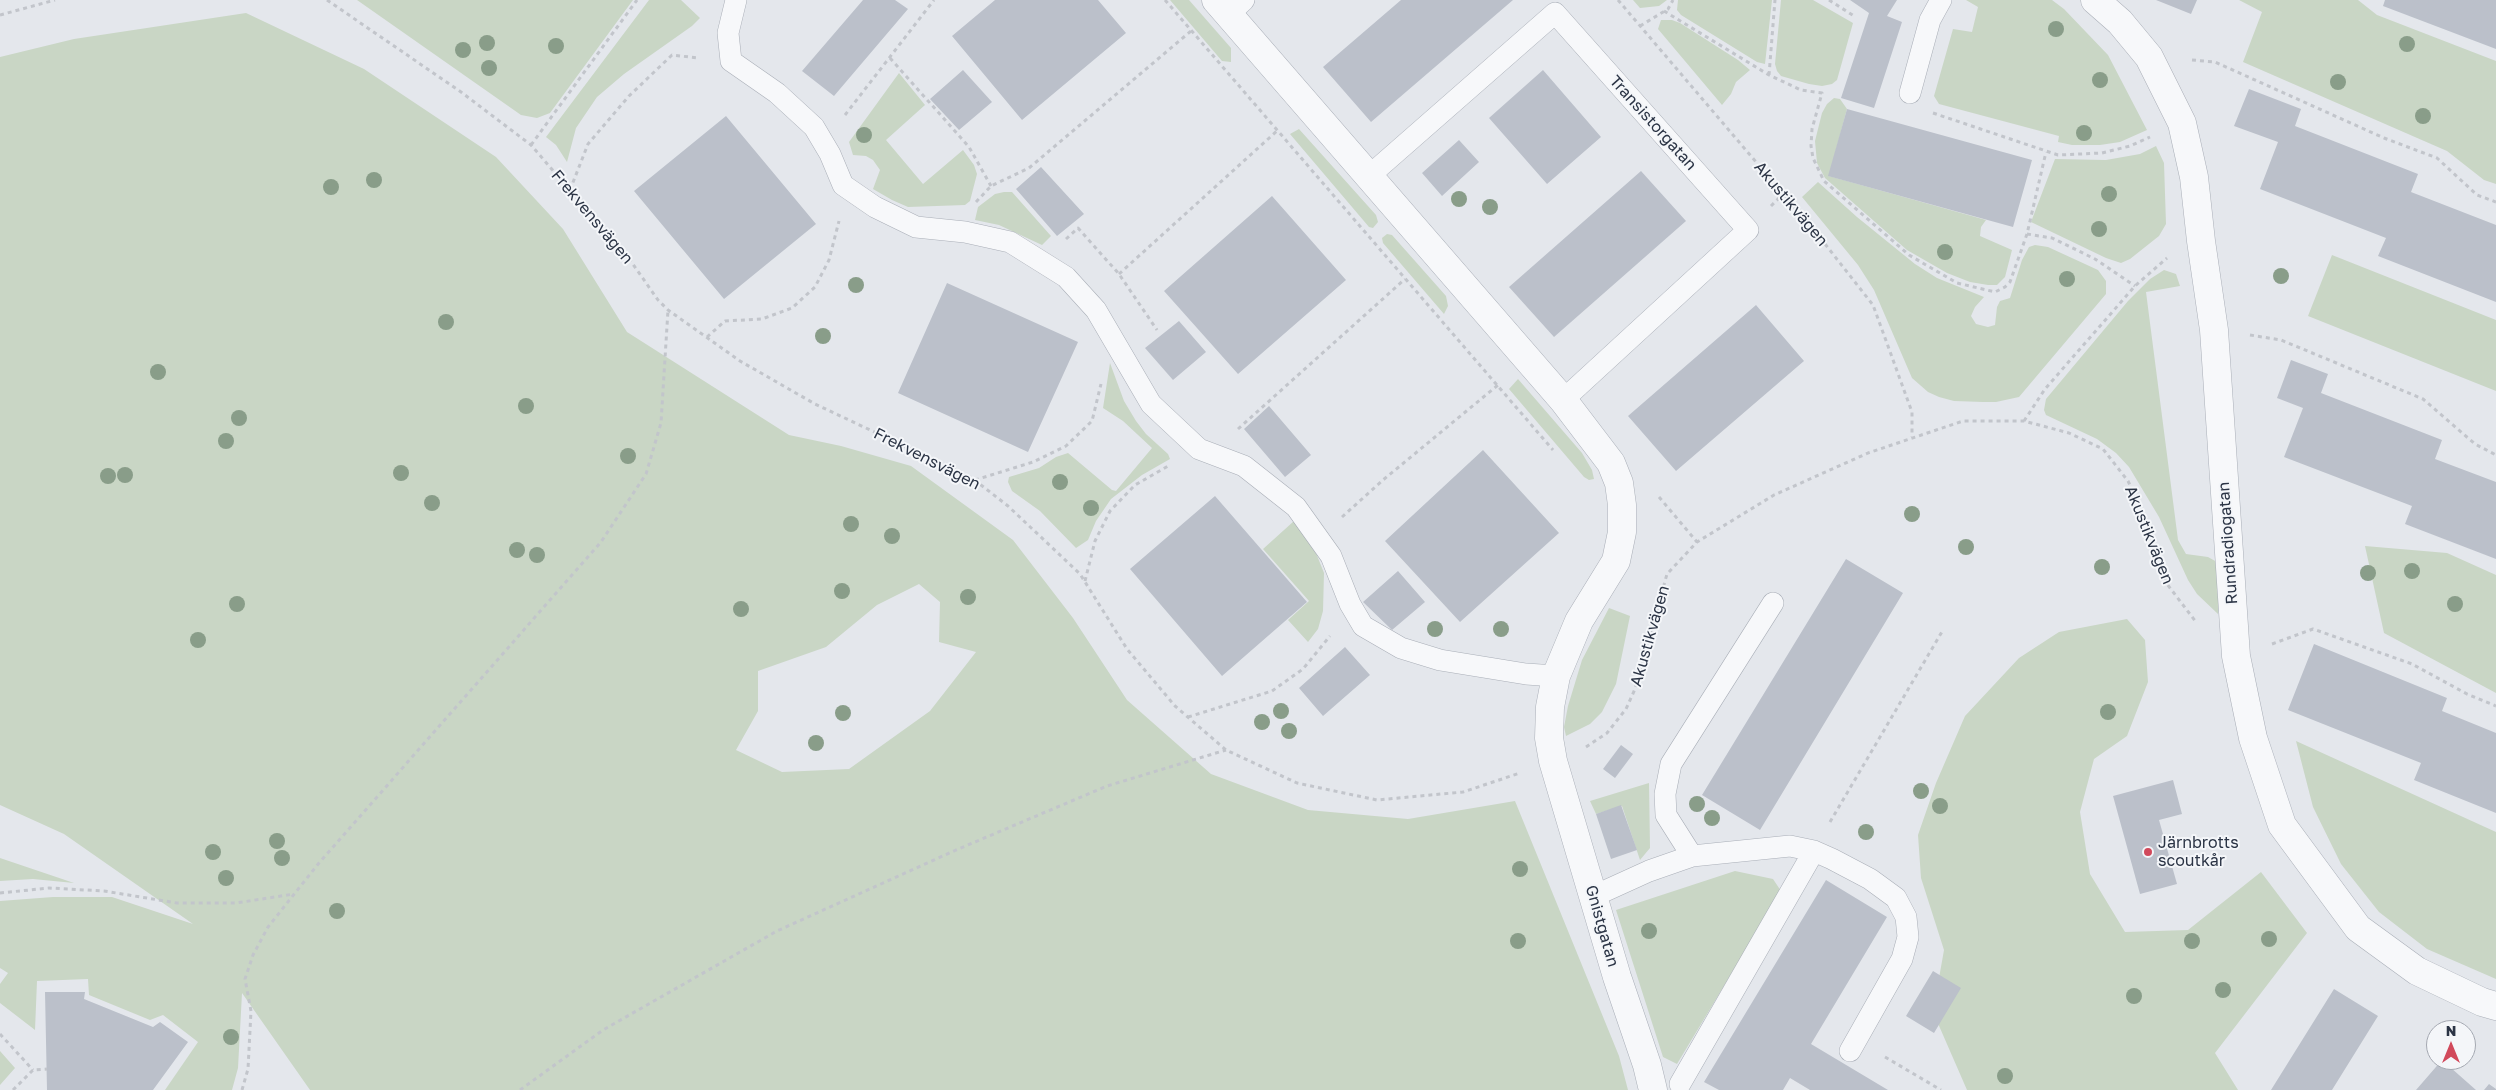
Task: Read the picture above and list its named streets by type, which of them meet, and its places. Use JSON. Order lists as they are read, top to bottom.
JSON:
{
  "streets": {
    "street": ["Rundradiogatan", "Gnistgatan"],
    "lane": ["Transistorgatan"],
    "path": ["Akustikvägen", "Frekvensvägen"]
  },
  "crossings": [
    ["Akustikvägen", "Frekvensvägen"],
    ["Akustikvägen", "Rundradiogatan"],
    ["Akustikvägen", "Gnistgatan"],
    ["Frekvensvägen", "Gnistgatan"]
  ],
  "places": ["Järnbrotts scoutkår"],
  "north": "top"
}
